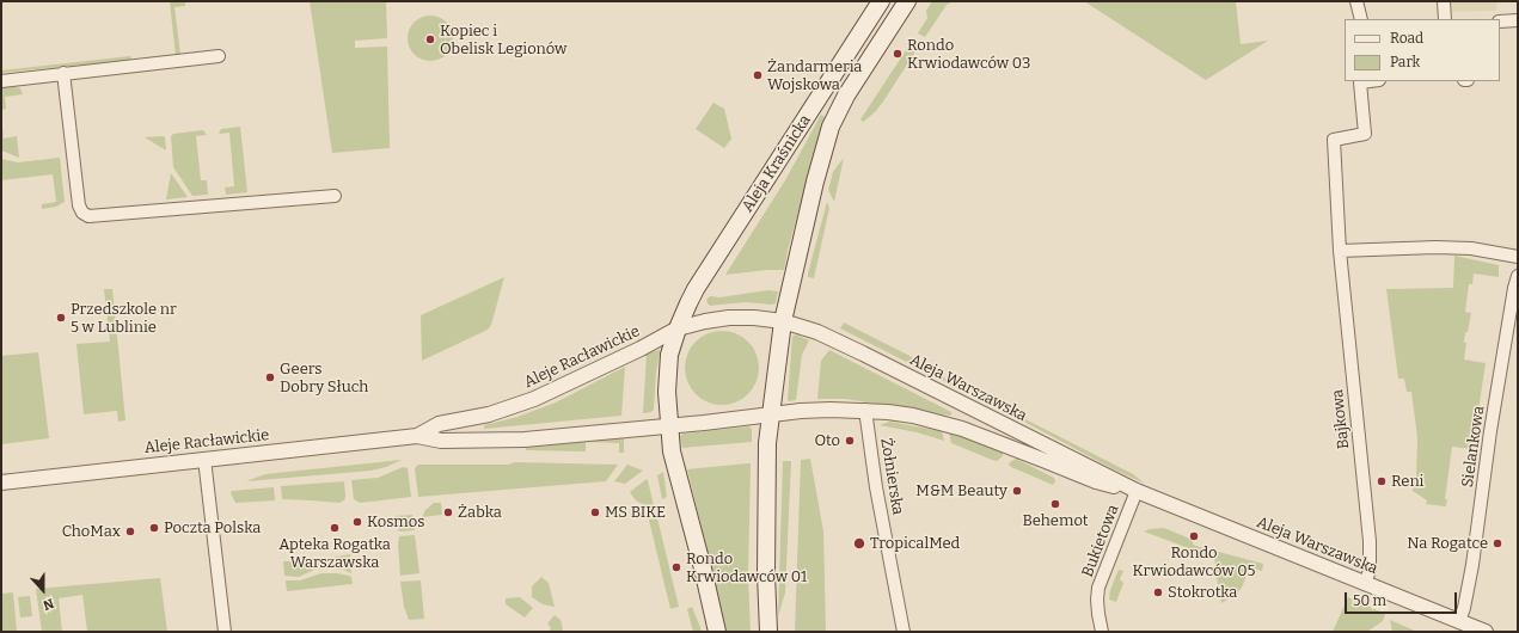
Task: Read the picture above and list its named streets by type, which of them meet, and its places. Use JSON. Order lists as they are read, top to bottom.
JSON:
{
  "streets": {
    "main road": ["Aleja Kraśnicka"],
    "street": [
      "Aleje Racławickie",
      "Aleja Warszawska",
      "Bajkowa",
      "Sielankowa",
      "Żołnierska",
      "Bukietowa"
    ]
  },
  "crossings": [
    ["Aleja Kraśnicka", "Aleje Racławickie"],
    ["Aleja Kraśnicka", "Aleja Warszawska"],
    ["Aleje Racławickie", "Aleja Warszawska"],
    ["Aleja Warszawska", "Bajkowa"],
    ["Aleja Warszawska", "Sielankowa"],
    ["Aleja Warszawska", "Żołnierska"],
    ["Aleja Warszawska", "Bukietowa"]
  ],
  "places": [
    "Kopiec i Obelisk Legionów",
    "Rondo Krwiodawców 03",
    "Żandarmeria Wojskowa",
    "Przedszkole nr 5 w Lublinie",
    "Geers Dobry Słuch",
    "Oto",
    "Reni",
    "M&M Beauty",
    "Behemot",
    "Żabka",
    "MS BIKE",
    "Kosmos",
    "Poczta Polska",
    "Apteka Rogatka Warszawska",
    "ChoMax",
    "Rondo Krwiodawców 05",
    "TropicalMed",
    "Na Rogatce",
    "Rondo Krwiodawców 01",
    "Stokrotka"
  ],
  "legend": ["Road", "Park"],
  "scale_bar": "50 m",
  "north": "bottom"
}
